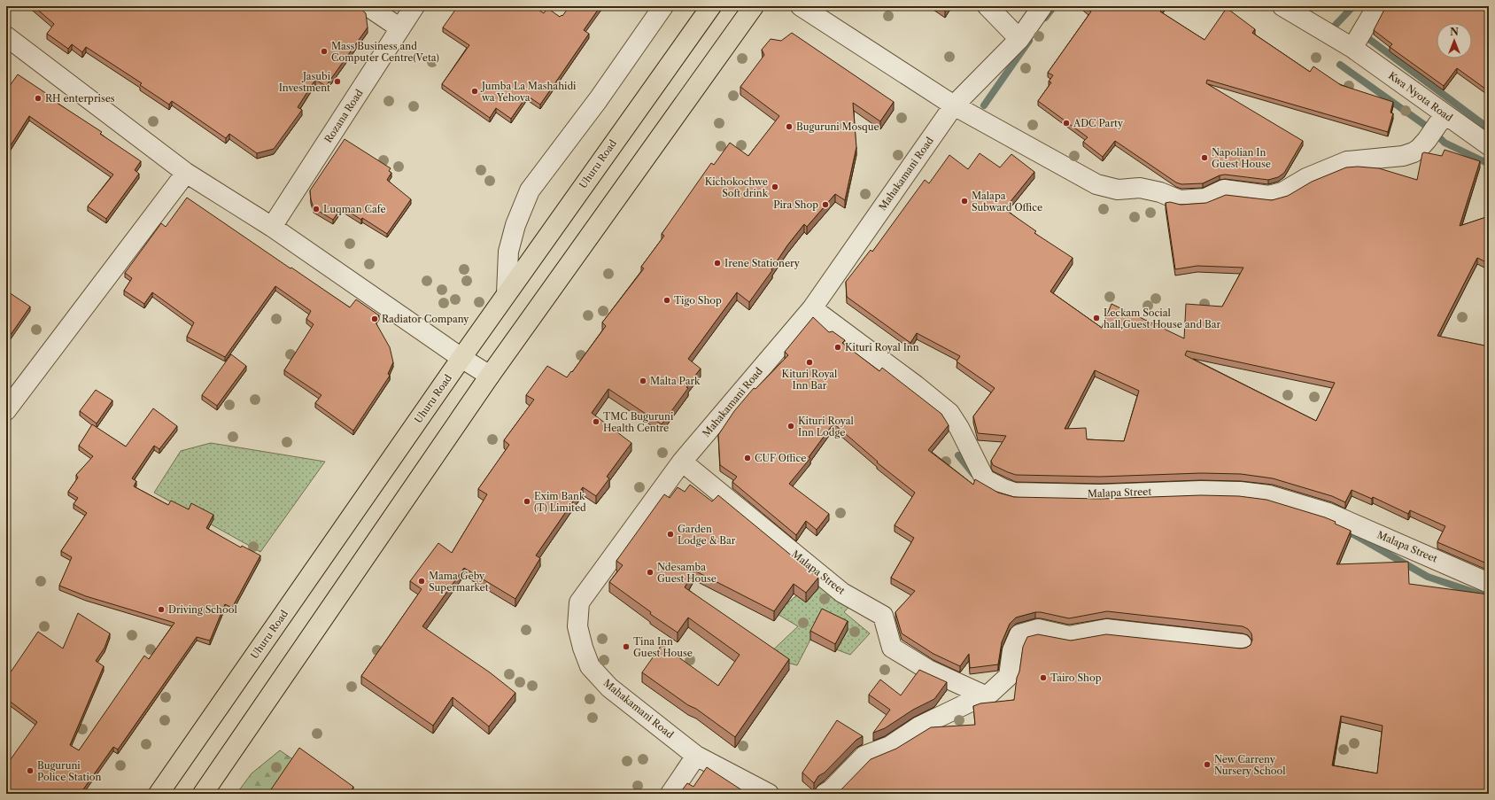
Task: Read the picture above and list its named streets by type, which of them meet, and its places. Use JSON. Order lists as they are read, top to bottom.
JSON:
{
  "streets": {
    "main road": ["Uhuru Road"],
    "street": [
      "Kwa Nyota Road",
      "Rozana Road",
      "Mahakamani Road",
      "Malapa Street"
    ]
  },
  "crossings": [
    ["Mahakamani Road", "Malapa Street"]
  ],
  "places": [
    "Mass Business and Computer Centre(Veta)",
    "Jasubi Investment",
    "Jumba La Mashahidi wa Yehova",
    "RH enterprises",
    "ADC Party",
    "Buguruni Mosque",
    "Napolian In Guest House",
    "Kichokochwe Soft drink",
    "Malapa Subward Office",
    "Pira Shop",
    "Luqman Cafe",
    "Irene Stationery",
    "Tigo Shop",
    "Leckam Social hall,Guest House and Bar",
    "Radiator Company",
    "Kituri Royal Inn",
    "Kituri Royal Inn Bar",
    "Malta Park",
    "TMC Buguruni Health Centre",
    "Kituri Royal Inn Lodge",
    "CUF Office",
    "Exim Bank (T) Limited",
    "Garden Lodge & Bar",
    "Ndesamba Guest House",
    "Mama Geby Supermarket",
    "Driving School",
    "Tina Inn Guest House",
    "Tairo Shop",
    "New Carreny Nursery School",
    "Buguruni Police Station"
  ],
  "north": "top"
}
